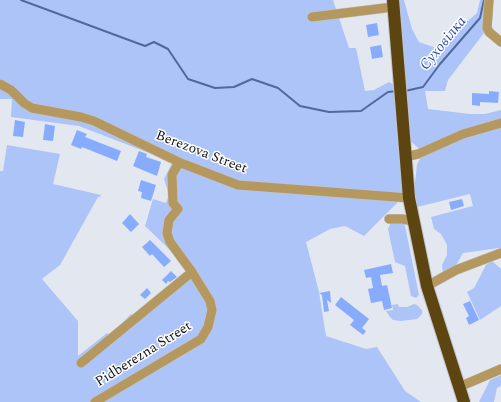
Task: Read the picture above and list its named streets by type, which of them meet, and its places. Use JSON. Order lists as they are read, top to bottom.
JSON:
{
  "streets": {
    "street": ["Berezova Street", "Pidberezna Street"]
  },
  "crossings": [
    ["Berezova Street", "Pidberezna Street"]
  ],
  "water": ["Суховілка"]
}
